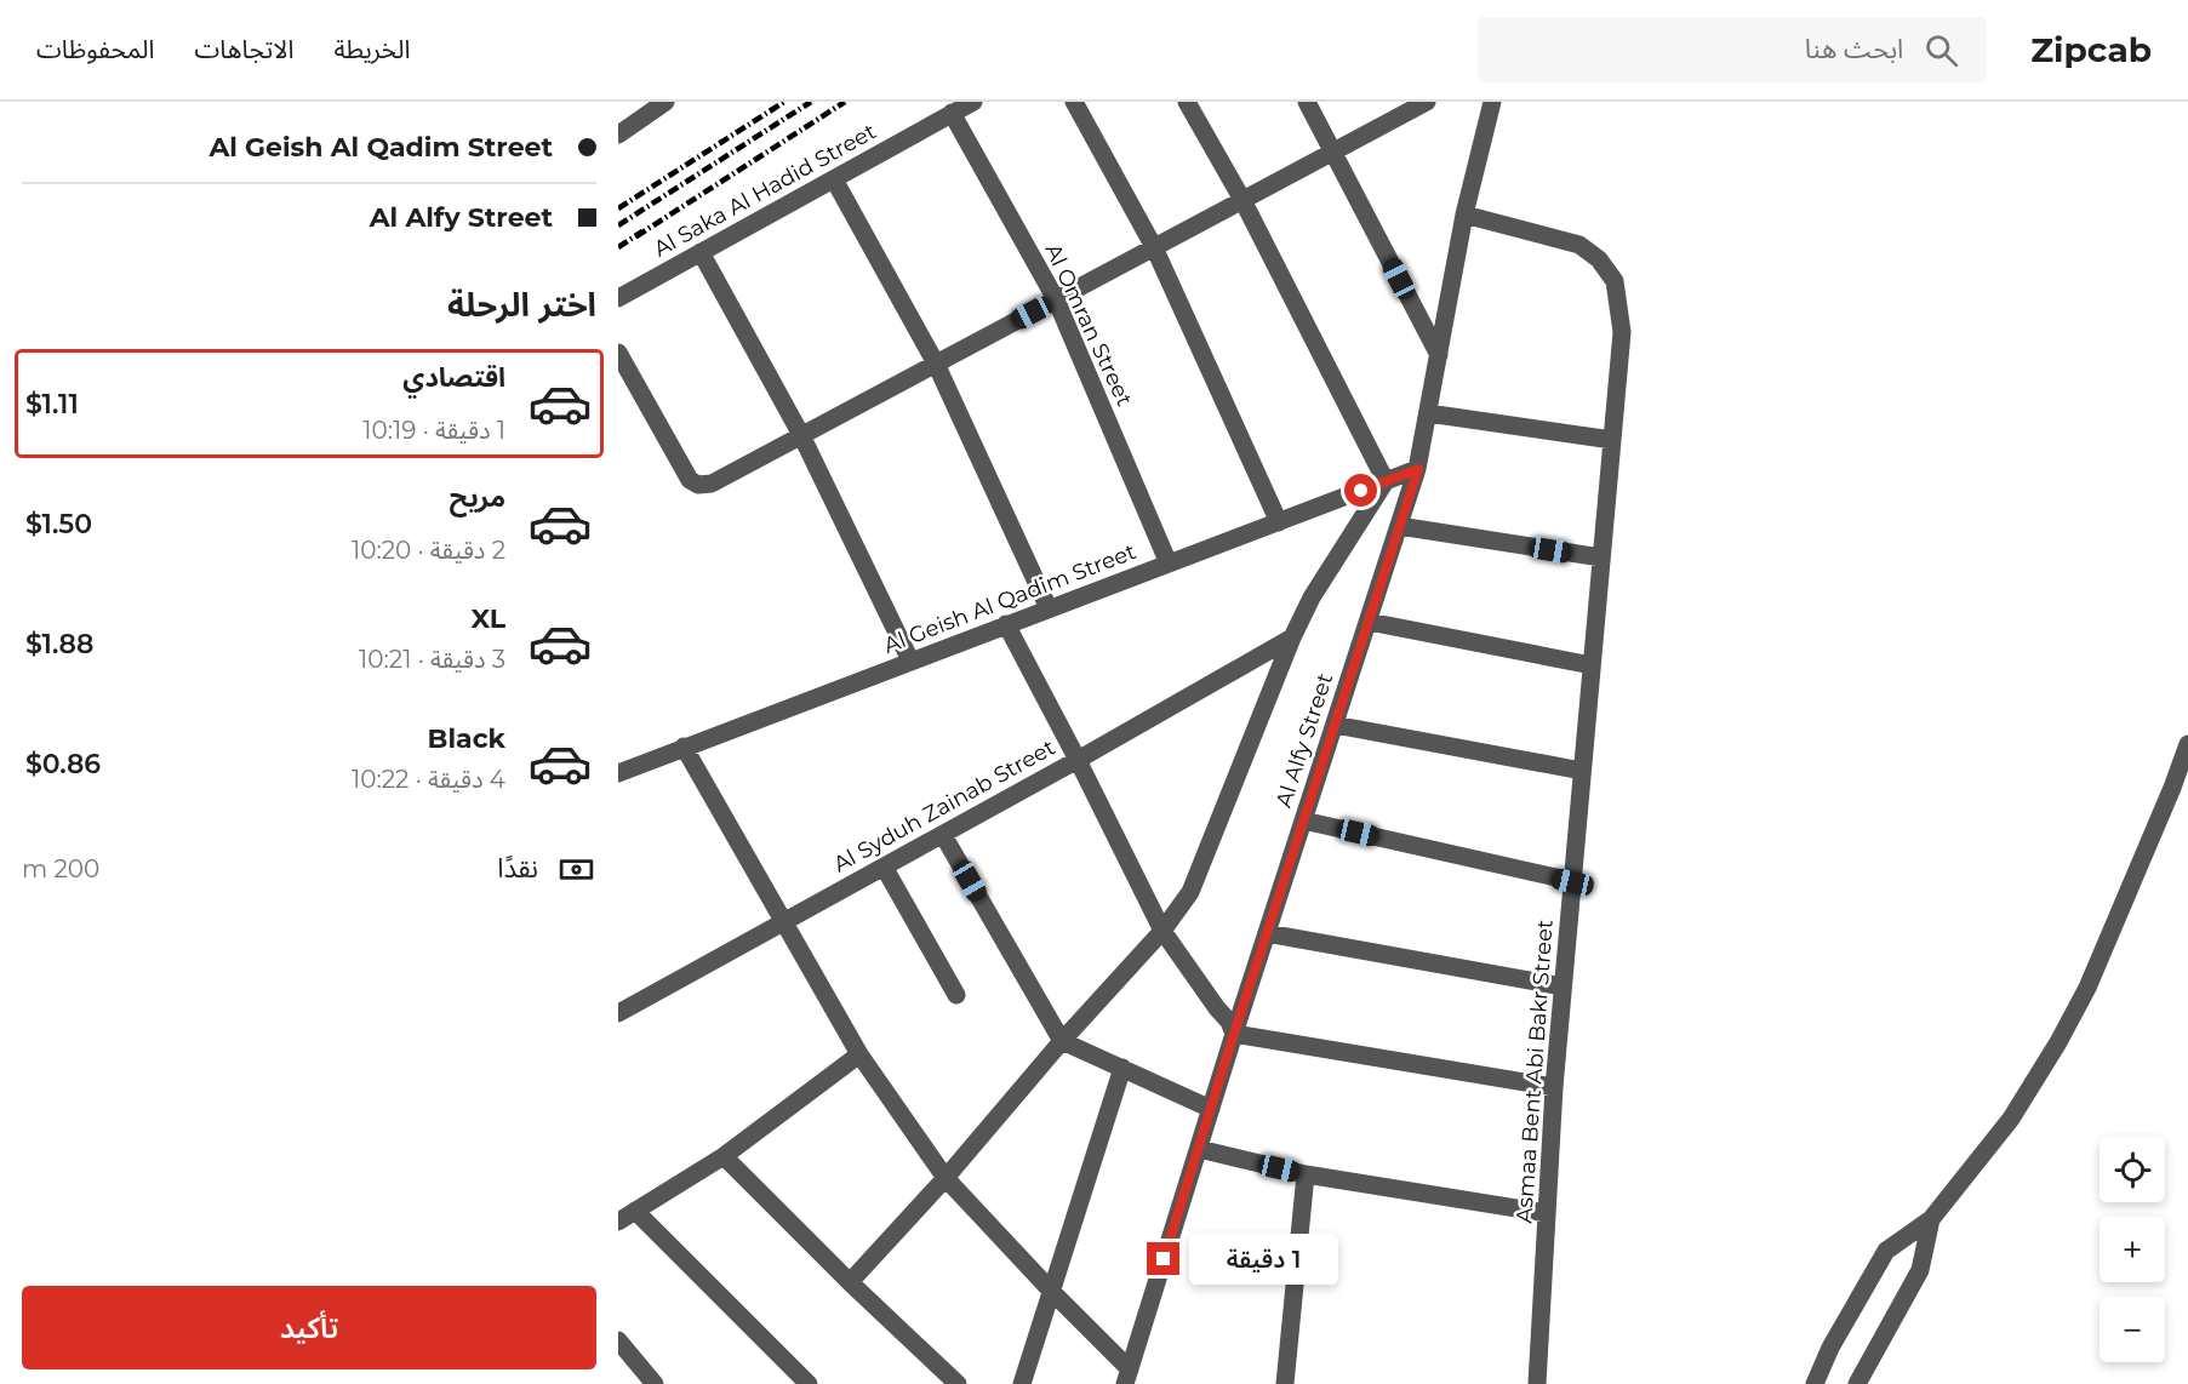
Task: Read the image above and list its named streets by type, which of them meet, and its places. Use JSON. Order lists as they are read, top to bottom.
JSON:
{
  "streets": {
    "street": [
      "Al Saka Al Hadid Street",
      "Al Omran Street",
      "Al Geish Al Qadim Street",
      "Al Alfy Street",
      "Al Syduh Zainab Street",
      "Asmaa Bent Abi Bakr Street"
    ]
  },
  "crossings": [
    ["Al Saka Al Hadid Street", "Al Omran Street"],
    ["Al Omran Street", "Al Geish Al Qadim Street"],
    ["Al Geish Al Qadim Street", "Al Alfy Street"],
    ["Al Alfy Street", "Asmaa Bent Abi Bakr Street"]
  ],
  "page": {
    "header": "Zipcab",
    "search": "ابحث هنا",
    "nav": ["الخريطة", "الاتجاهات", "المحفوظات"],
    "banner": ["Al Geish Al Qadim Street", "Al Alfy Street"],
    "heading": "اختر الرحلة",
    "list": [
      {
        "name": "اقتصادي",
        "note": "1 دقيقة · 10:19",
        "value": "$1.11"
      },
      {
        "name": "مريح",
        "note": "2 دقيقة · 10:20",
        "value": "$1.50"
      },
      {
        "name": "XL",
        "note": "3 دقيقة · 10:21",
        "value": "$1.88"
      },
      {
        "name": "Black",
        "note": "4 دقيقة · 10:22",
        "value": "$0.86"
      }
    ],
    "pay": ["نقدًا", "200 m"],
    "map_buttons": ["+", "−"],
    "bubble": "1 دقيقة",
    "buttons": "تأكيد"
  }
}
